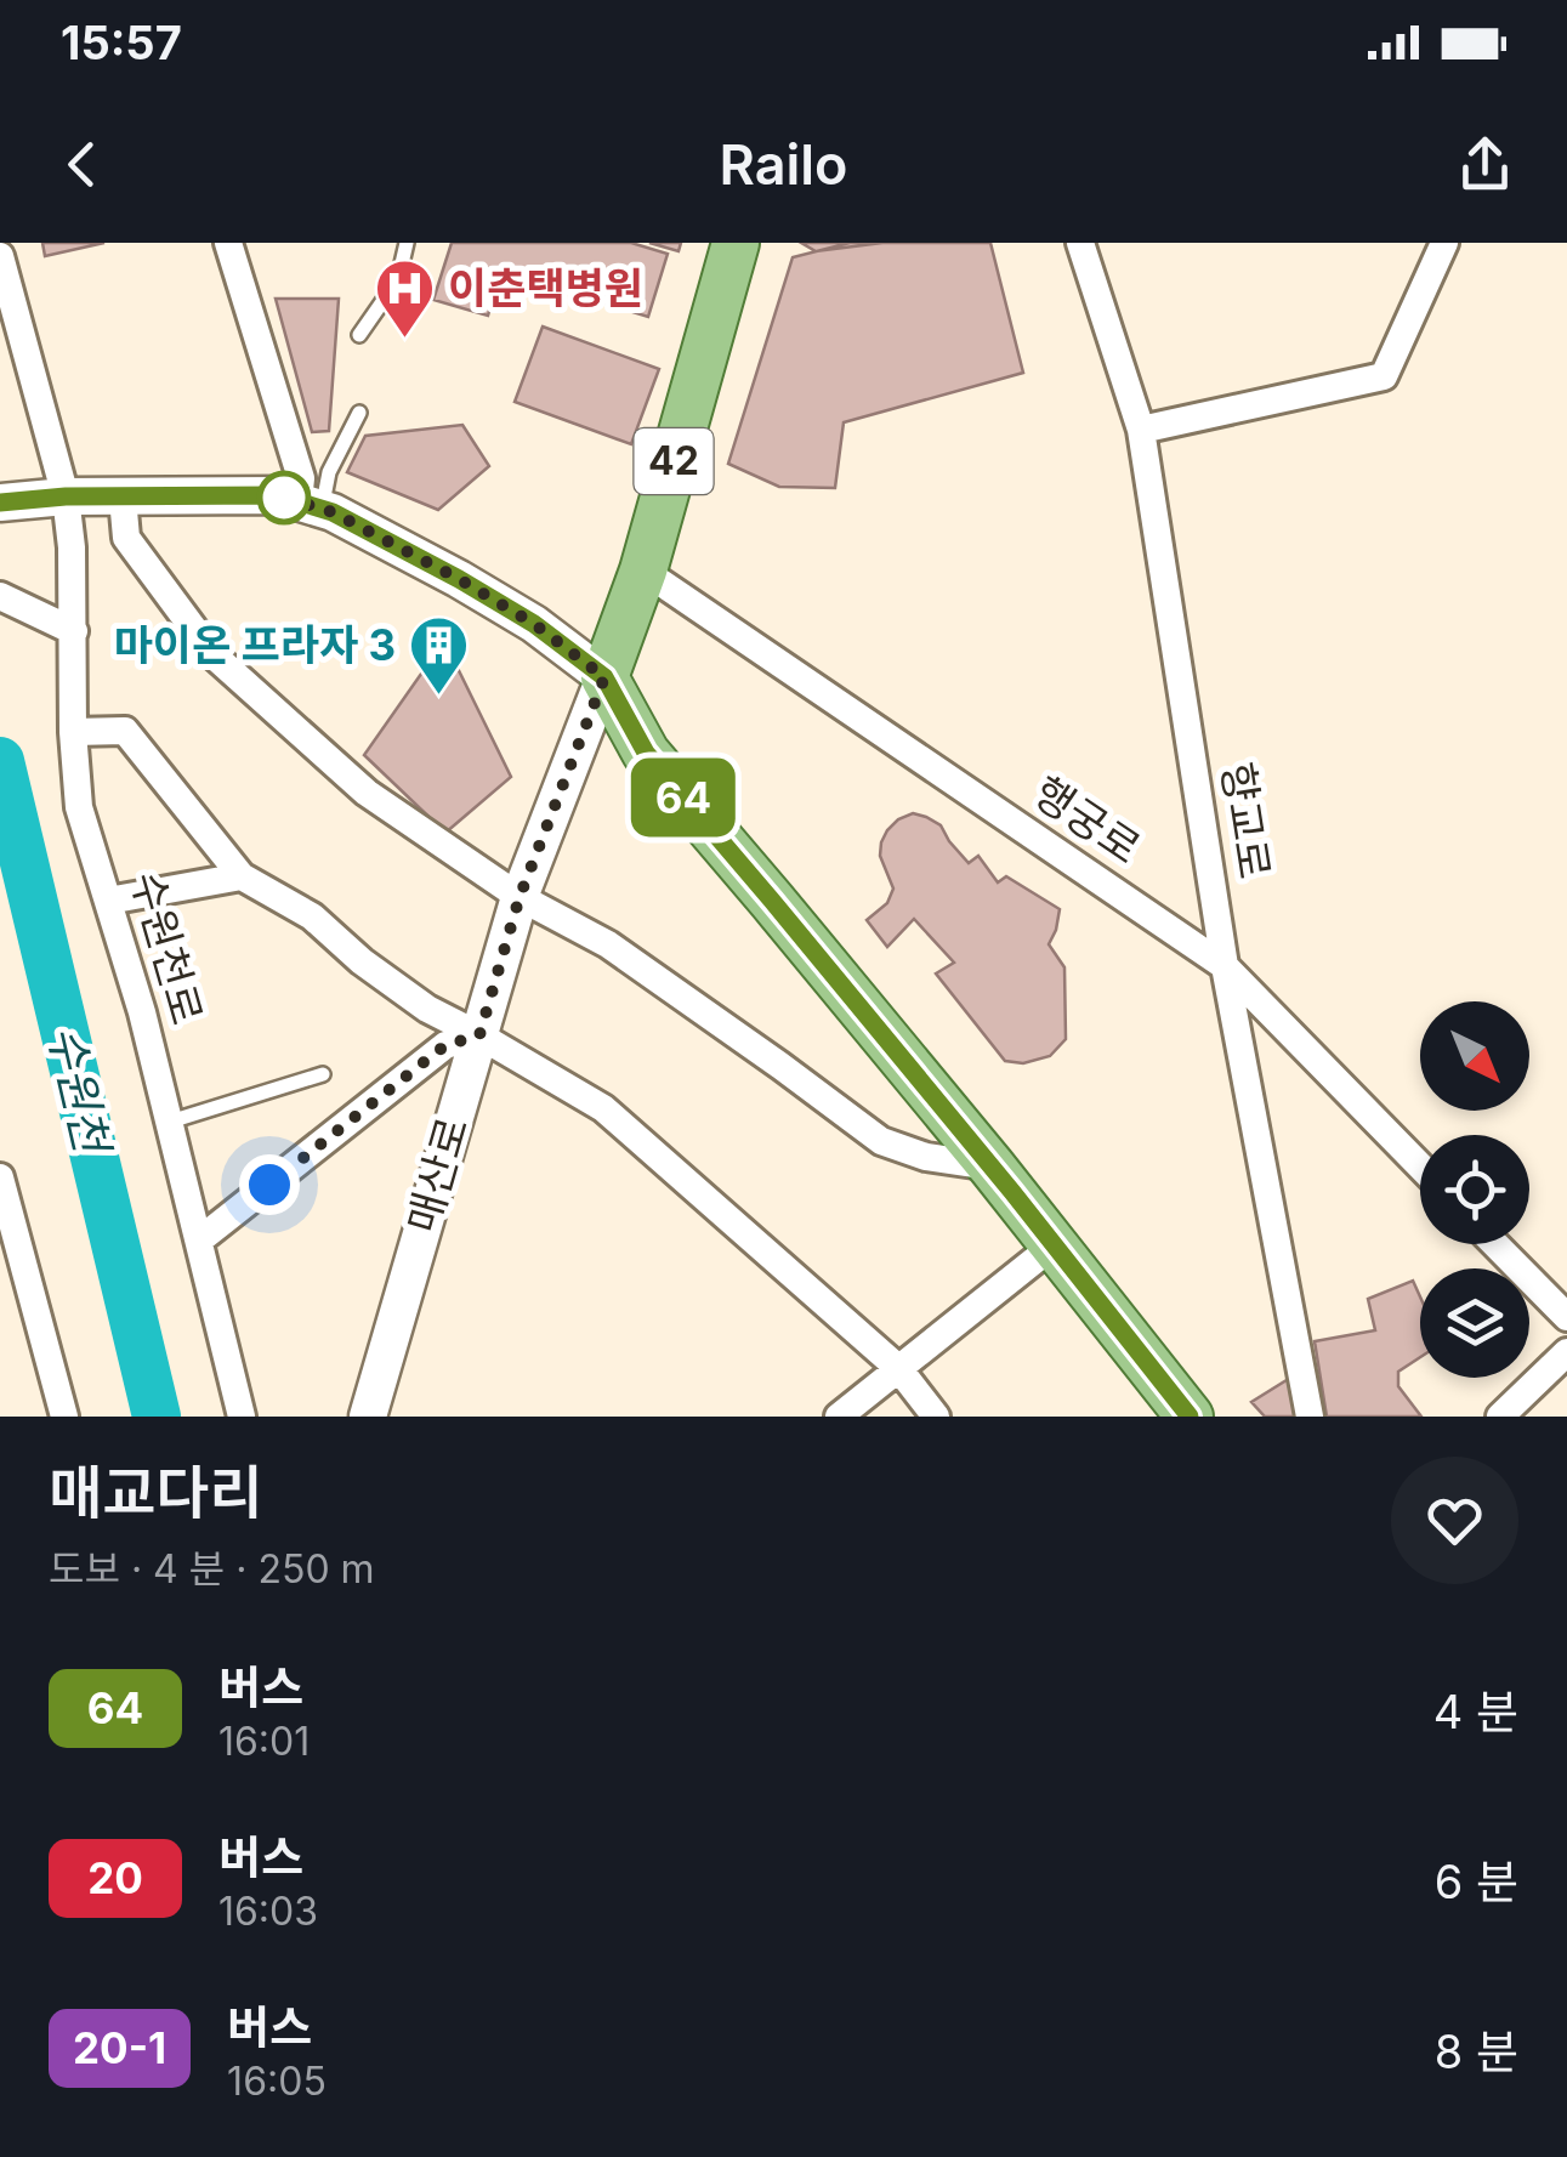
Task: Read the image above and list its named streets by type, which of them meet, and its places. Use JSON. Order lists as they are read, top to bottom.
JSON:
{
  "streets": {
    "main road": ["42", "매산로"],
    "street": ["행궁로", "향교로", "수원천로"]
  },
  "crossings": [
    ["행궁로", "향교로"],
    ["행궁로", "매산로"]
  ],
  "water": ["수원천"],
  "places": {
    "hospital": ["이춘택병원"],
    "building": ["마이온 프라자 3"]
  },
  "lines": ["bus line 64"],
  "north": "bottom right",
  "page": {
    "status": "15:57",
    "header": "Railo",
    "on_map": "64",
    "heading": ["매교다리", "도보 · 4 분 · 250 m"],
    "list": [
      {
        "mark": "64",
        "name": "버스",
        "note": "16:01",
        "value": "4 분"
      },
      {
        "mark": "20",
        "name": "버스",
        "note": "16:03",
        "value": "6 분"
      },
      {
        "mark": "20-1",
        "name": "버스",
        "note": "16:05",
        "value": "8 분"
      }
    ]
  }
}
